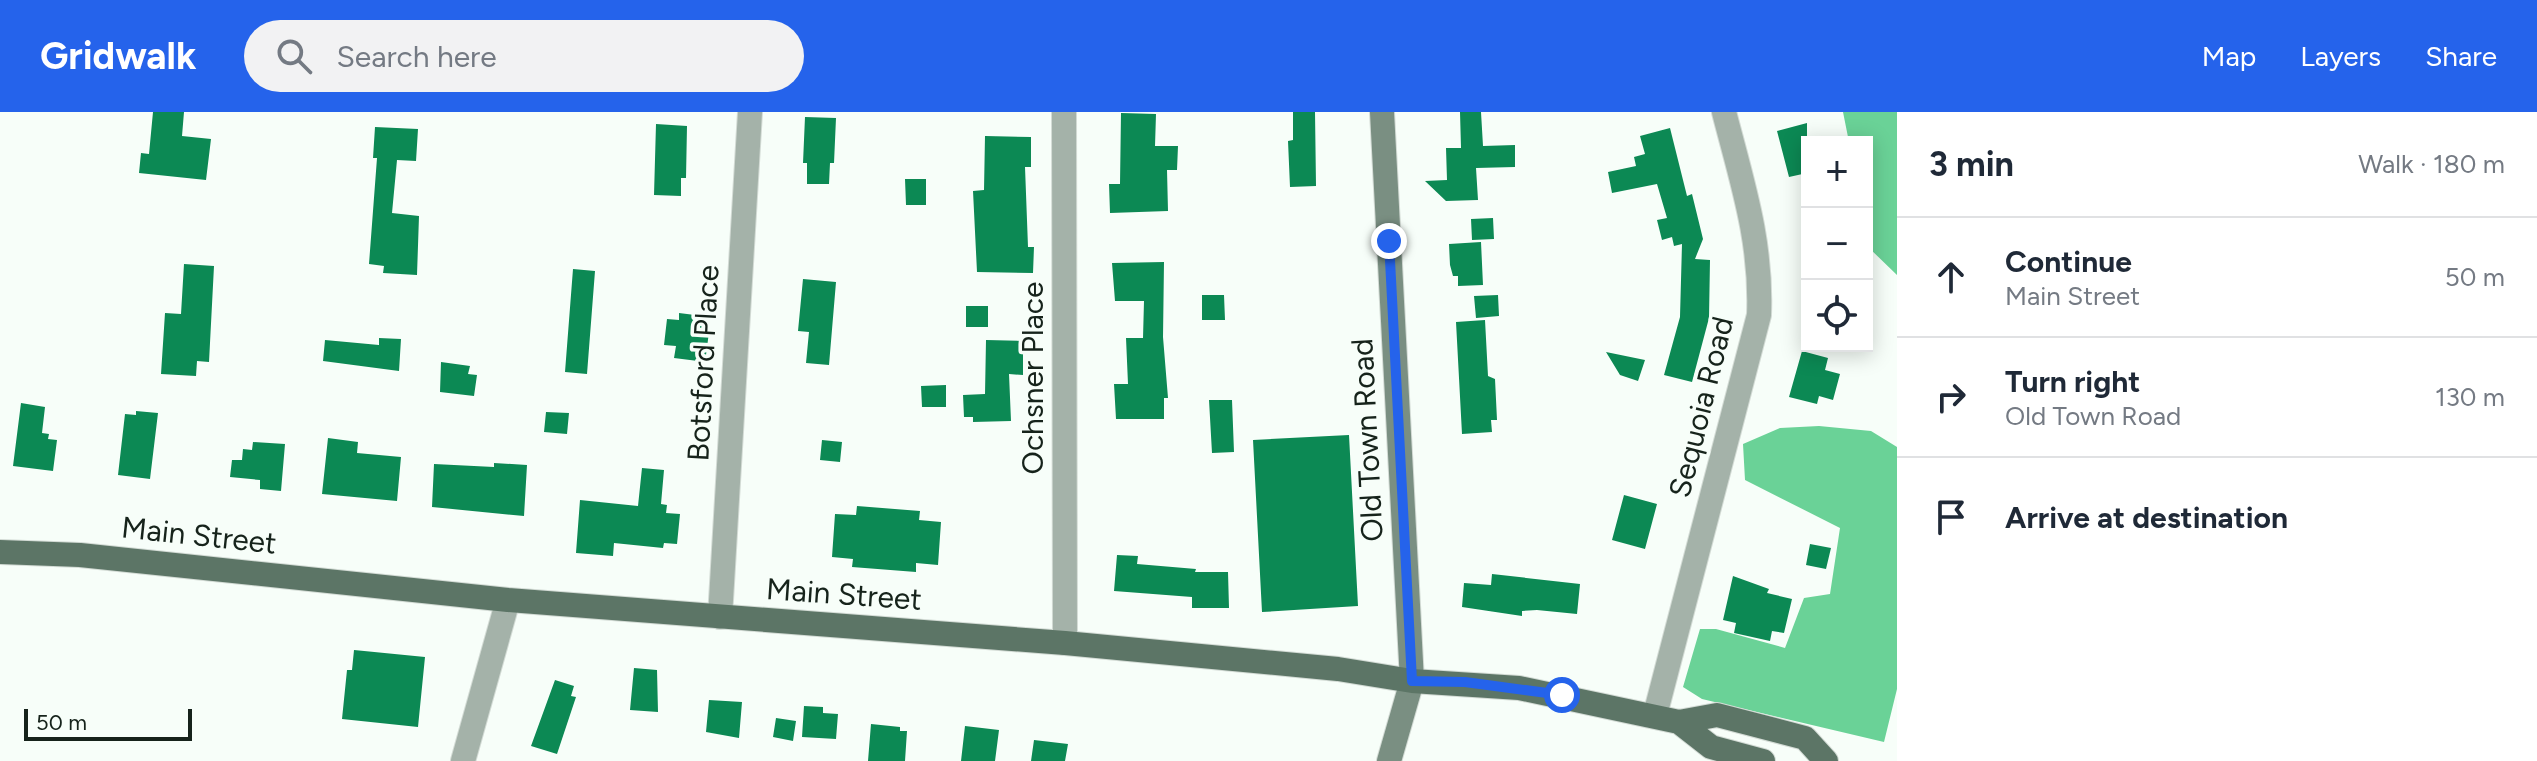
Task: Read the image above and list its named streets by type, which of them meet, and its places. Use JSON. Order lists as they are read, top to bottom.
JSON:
{
  "streets": {
    "main road": ["Old Town Road", "Main Street"],
    "street": ["Botsford Place", "Ochsner Place", "Sequoia Road"]
  },
  "crossings": [
    ["Botsford Place", "Main Street"],
    ["Ochsner Place", "Main Street"],
    ["Sequoia Road", "Main Street"],
    ["Old Town Road", "Main Street"]
  ],
  "scale_bar": "50 m",
  "page": {
    "header": "Gridwalk",
    "search": "Search here",
    "nav": ["Map", "Layers", "Share"],
    "heading": ["3 min", "Walk · 180 m"],
    "map_buttons": ["+", "−"],
    "list": [
      ["Continue", "Main Street", "50 m"],
      ["Turn right", "Old Town Road", "130 m"],
      "Arrive at destination"
    ],
    "scale": "50 m"
  }
}
